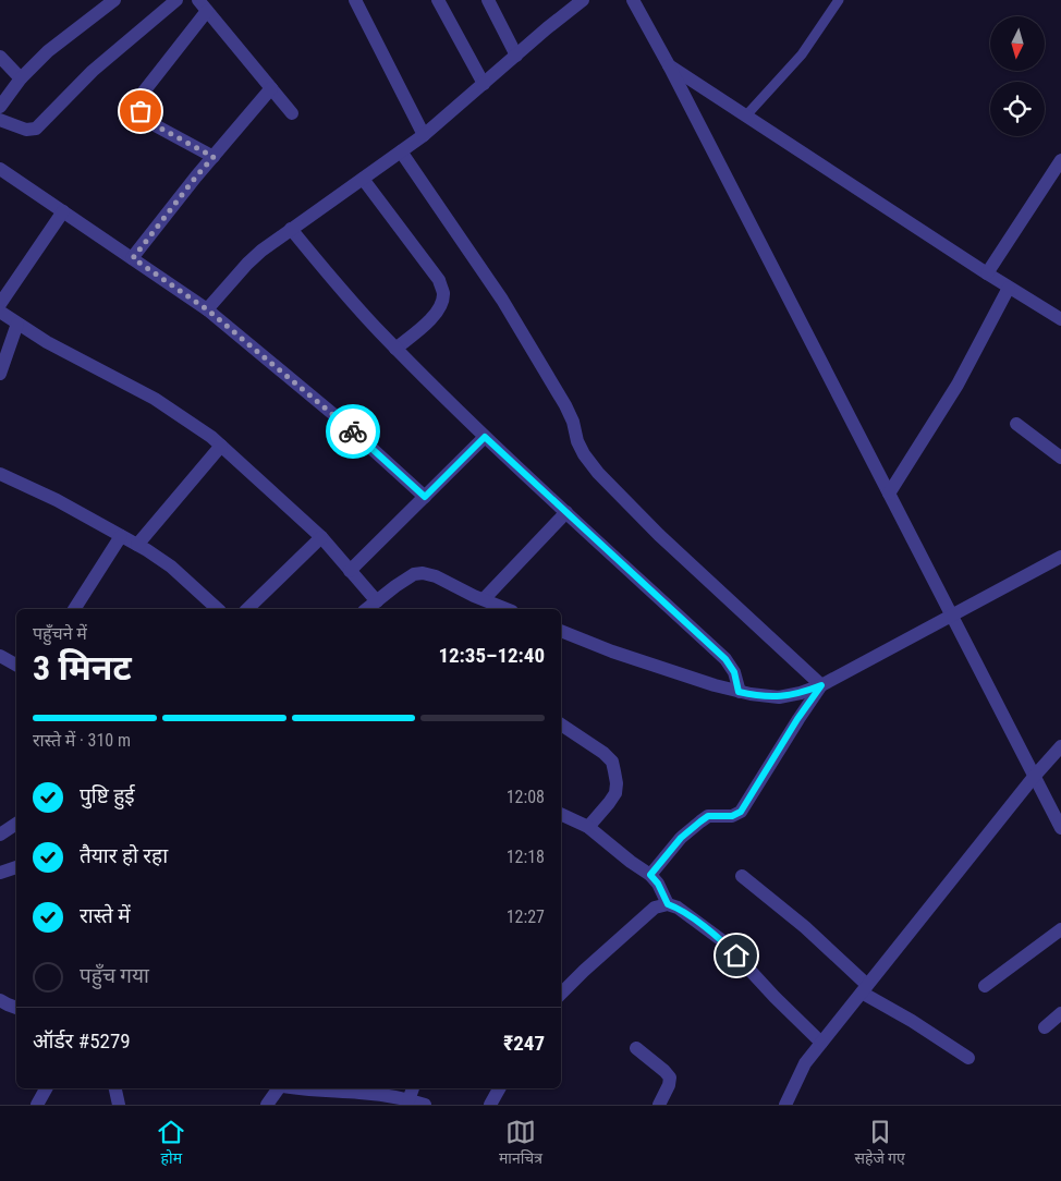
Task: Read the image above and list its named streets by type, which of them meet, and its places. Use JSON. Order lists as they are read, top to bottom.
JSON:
{
  "north": "bottom",
  "page": {
    "heading": ["3 मिनट", "पहुँचने में", "12:35–12:40"],
    "panel": ["ऑर्डर #5279", "₹247"],
    "bar": "रास्ते में · 310 m",
    "list": [
      ["पुष्टि हुई", "12:08"],
      ["तैयार हो रहा", "12:18"],
      ["रास्ते में", "12:27"],
      "पहुँच गया"
    ],
    "tabs": ["होम", "मानचित्र", "सहेजे गए"]
  }
}
